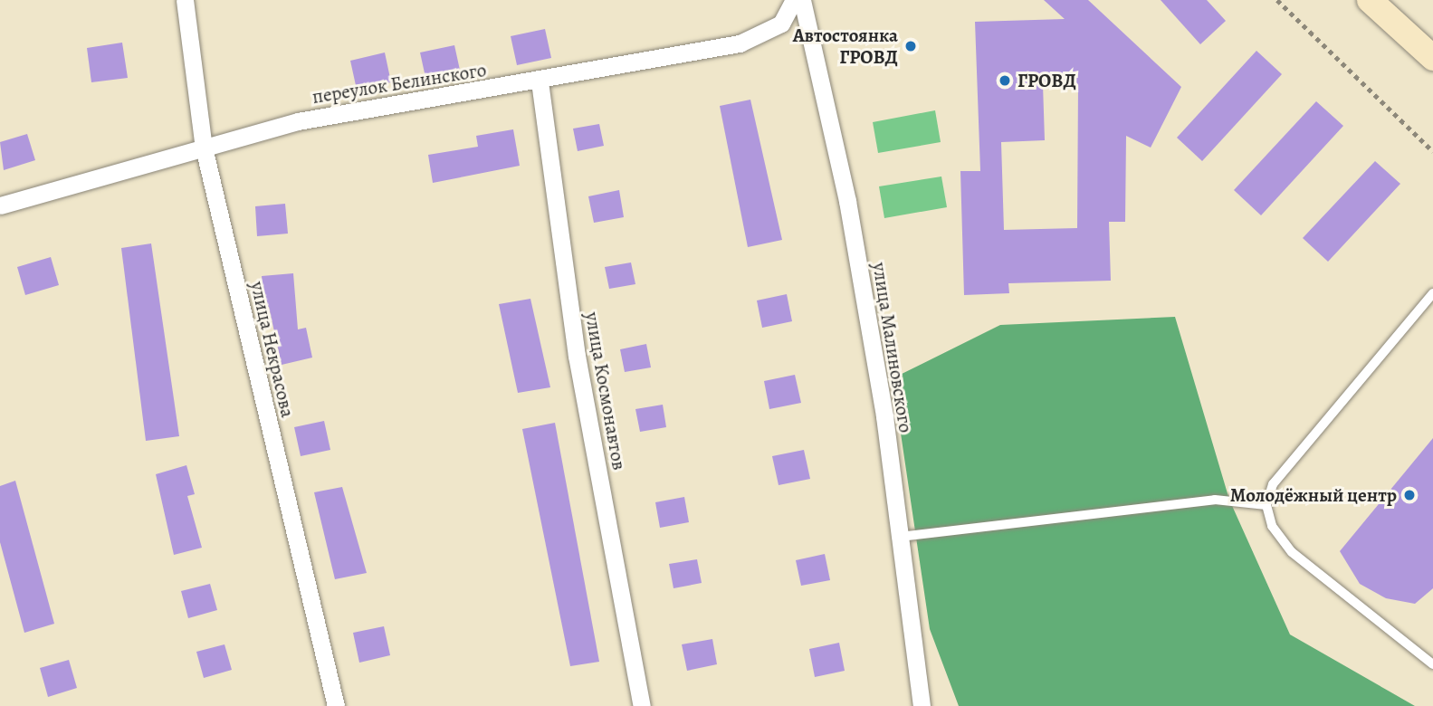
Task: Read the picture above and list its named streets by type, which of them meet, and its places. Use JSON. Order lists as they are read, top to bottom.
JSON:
{
  "streets": {
    "street": [
      "переулок Белинского",
      "улица Малиновского",
      "улица Некрасова",
      "улица Космонавтов"
    ]
  },
  "crossings": [
    ["переулок Белинского", "улица Некрасова"],
    ["переулок Белинского", "улица Космонавтов"]
  ],
  "places": ["Автостоянка ГРОВД", "ГРОВД", "Молодёжный центр"]
}
